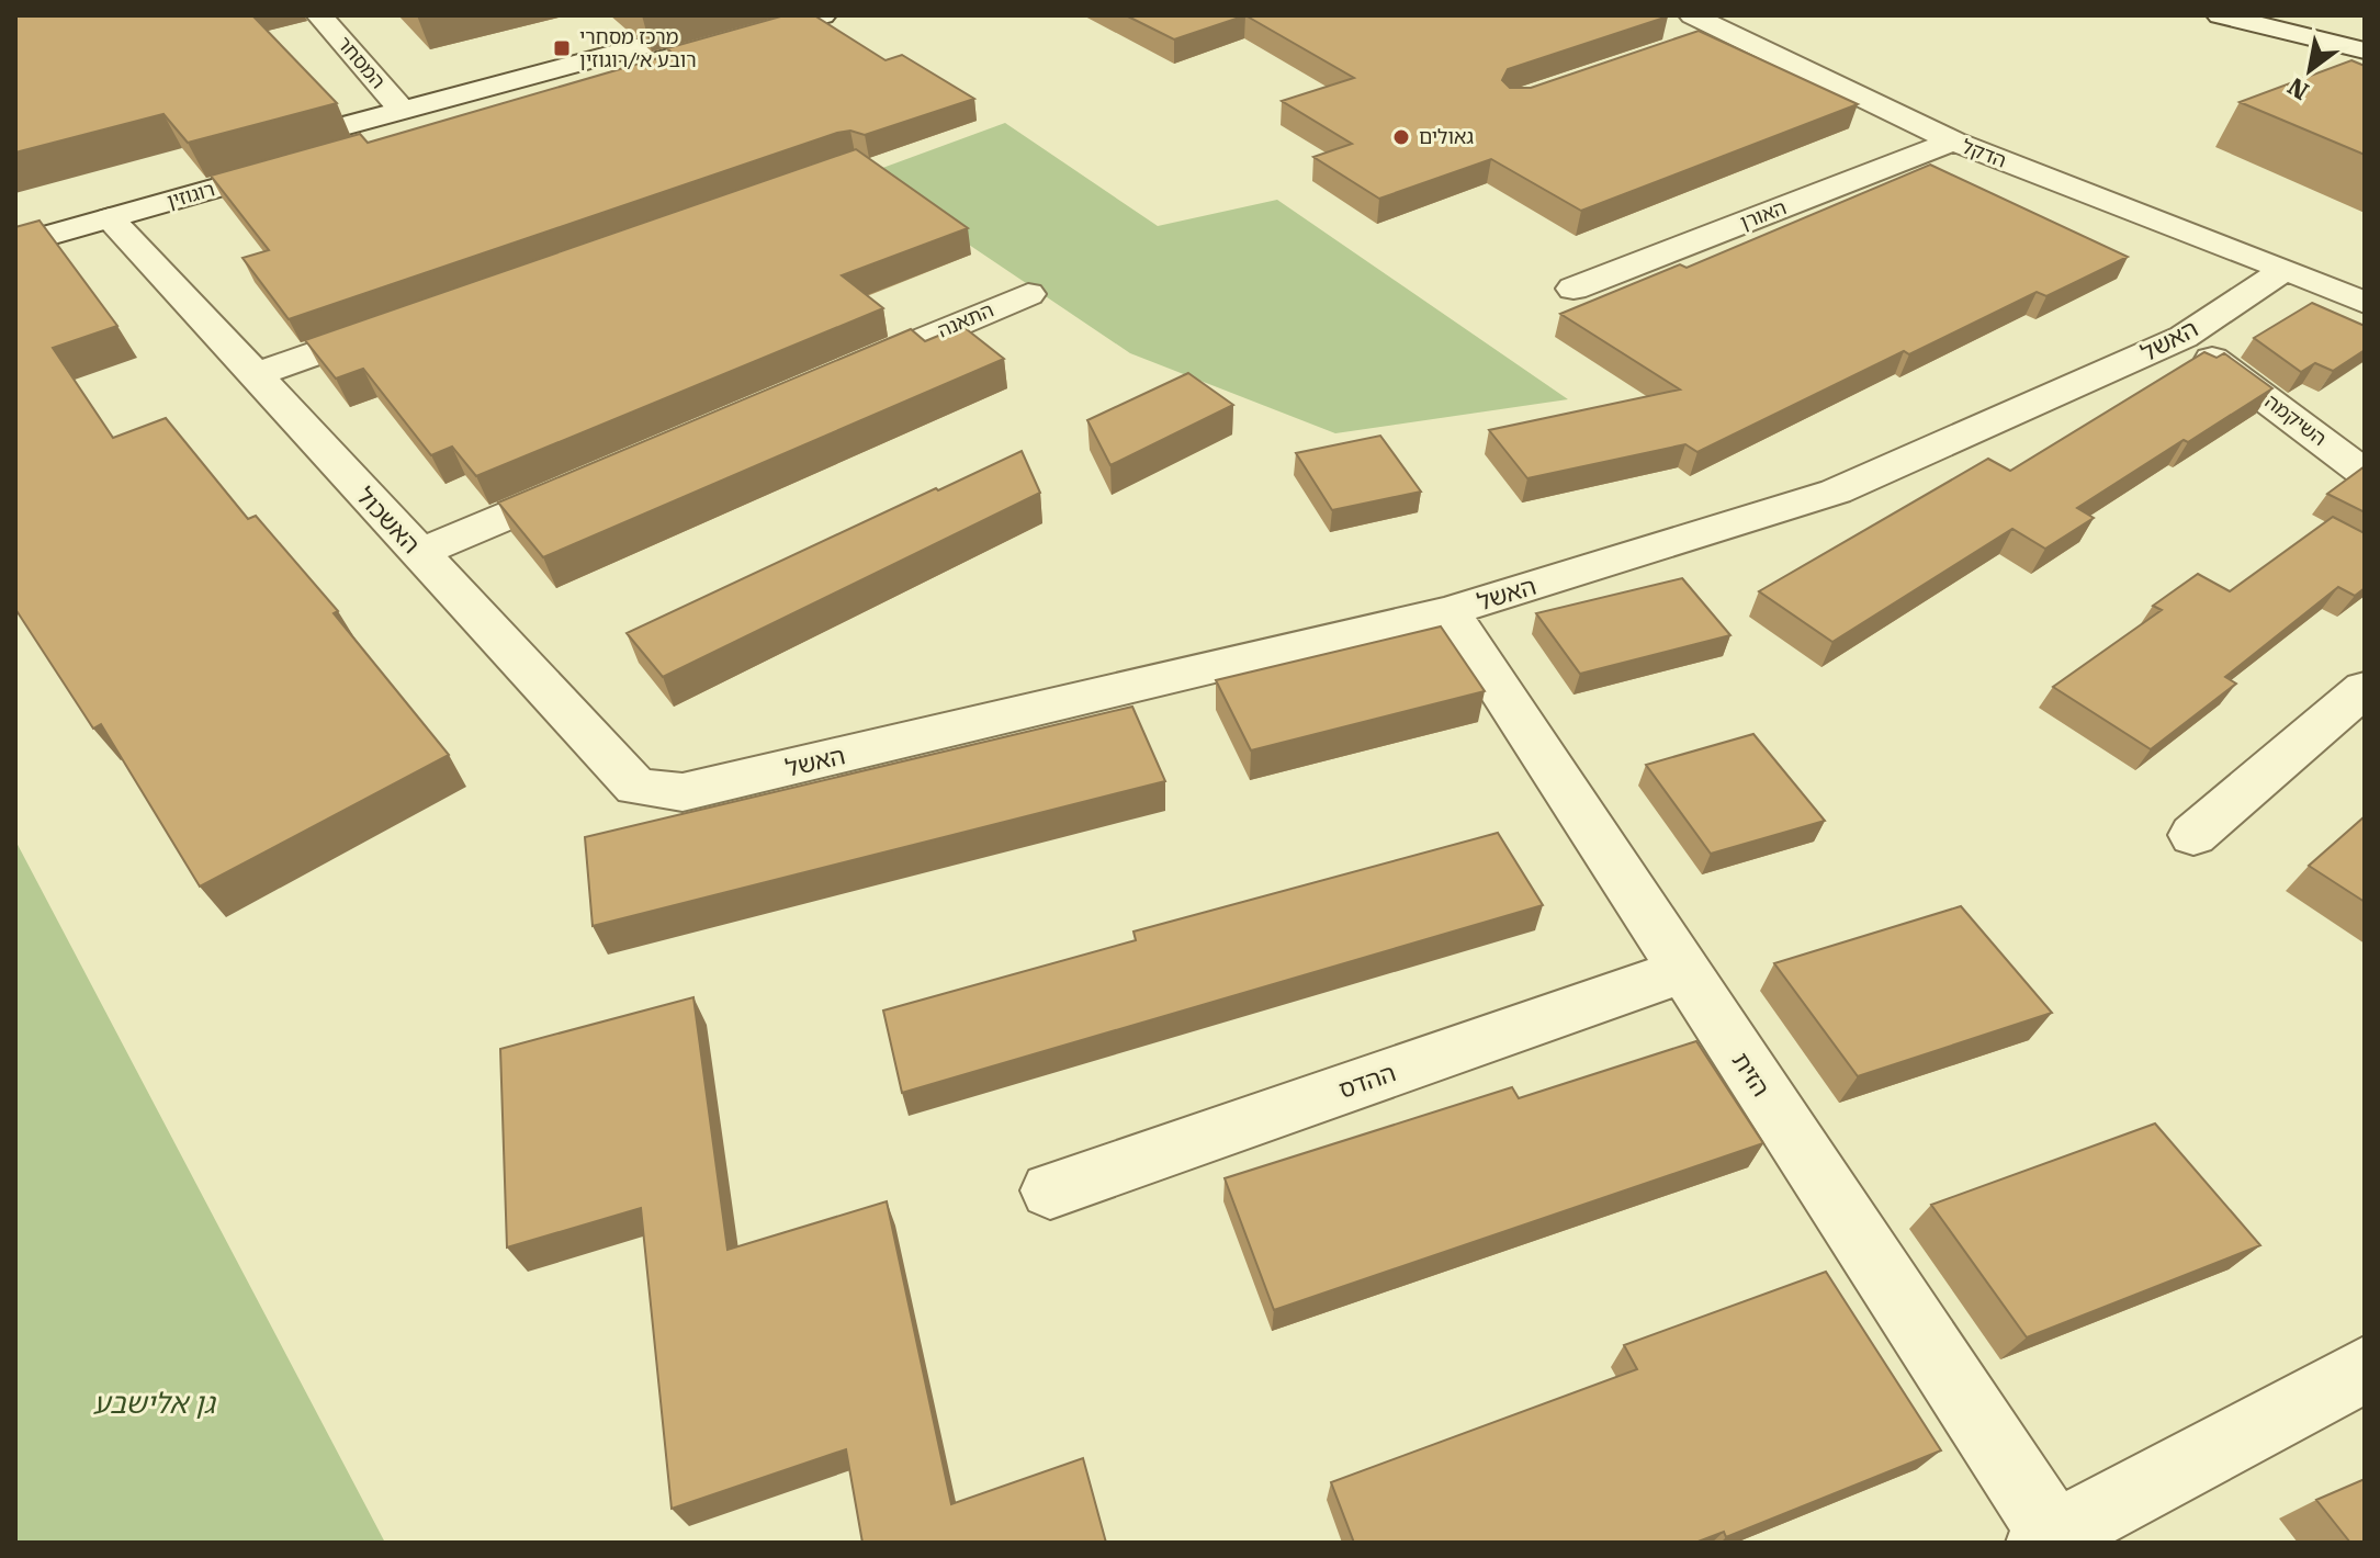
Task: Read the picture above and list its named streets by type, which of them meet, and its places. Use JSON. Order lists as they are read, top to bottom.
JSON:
{
  "streets": {
    "street": [
      "המסחר",
      "הדקל",
      "רוגוזין",
      "האורן",
      "התאנה",
      "האשל",
      "השיקמה",
      "האשכול",
      "הזית",
      "ההדס"
    ]
  },
  "crossings": [
    ["המסחר", "רוגוזין"],
    ["הדקל", "האורן"],
    ["הדקל", "האשל"],
    ["רוגוזין", "האשכול"],
    ["האשל", "השיקמה"],
    ["האשל", "האשכול"],
    ["האשל", "הזית"],
    ["הזית", "ההדס"]
  ],
  "parks": ["גן אלישבע"],
  "places": {
    "transit": ["מרכז מסחרי רובע א׳/רוגוזין"],
    "other": ["גאולים"]
  },
  "north": "bottom left"
}
